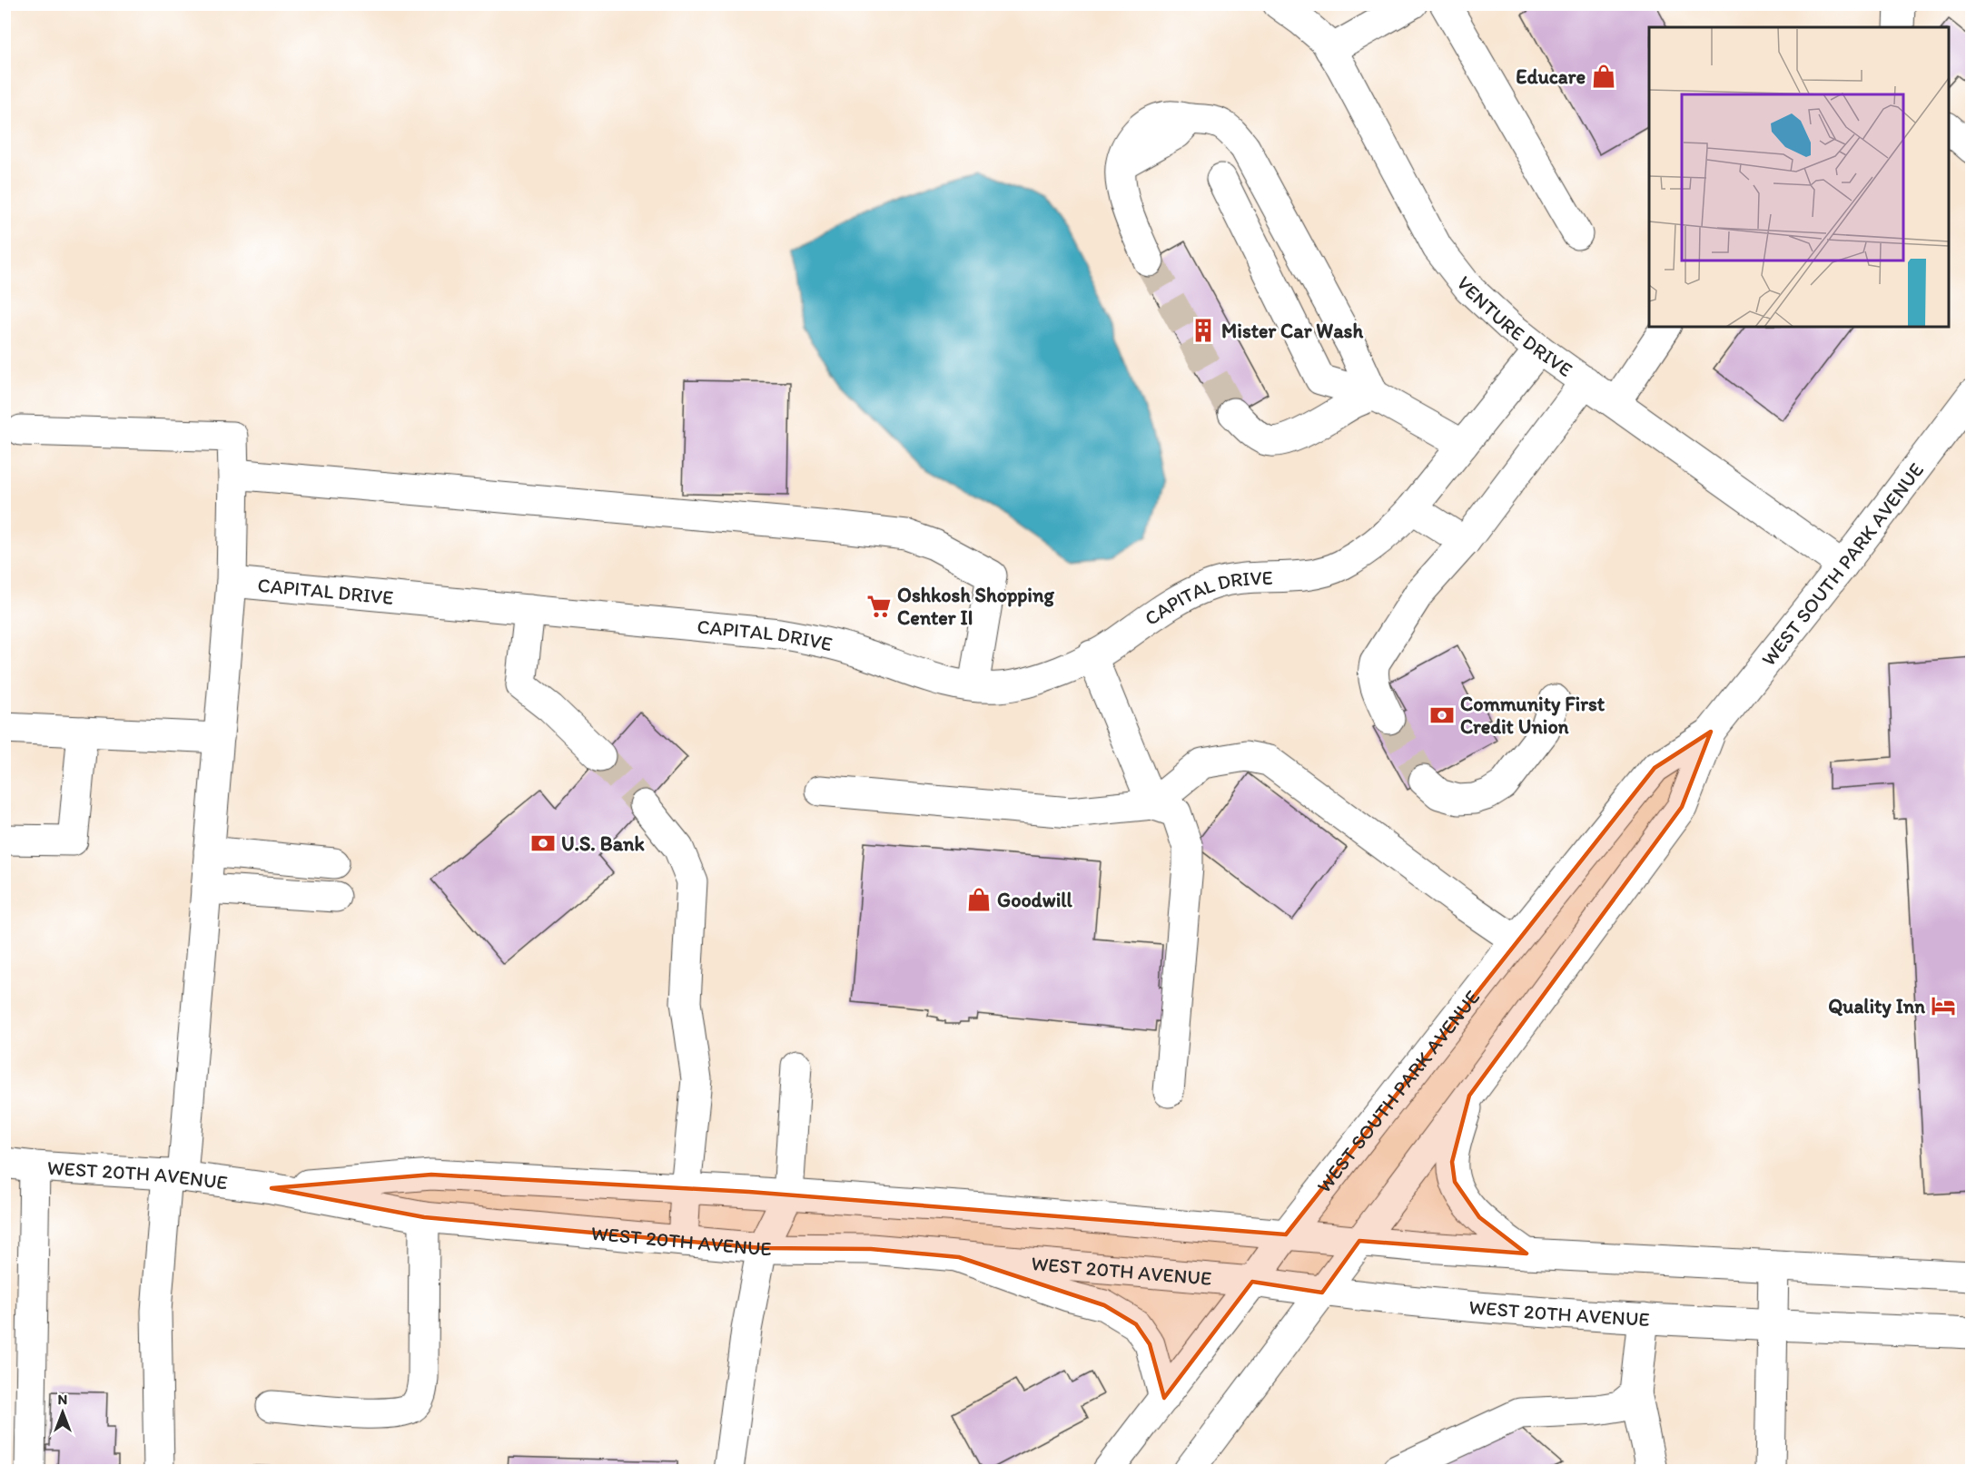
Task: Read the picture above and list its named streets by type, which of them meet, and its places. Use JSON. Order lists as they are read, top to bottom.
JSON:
{
  "streets": {
    "street": [
      "VENTURE DRIVE",
      "WEST SOUTH PARK AVENUE",
      "CAPITAL DRIVE",
      "WEST 20TH AVENUE"
    ]
  },
  "crossings": [
    ["VENTURE DRIVE", "WEST SOUTH PARK AVENUE"],
    ["VENTURE DRIVE", "CAPITAL DRIVE"],
    ["WEST SOUTH PARK AVENUE", "WEST 20TH AVENUE"],
    ["CAPITAL DRIVE", "WEST 20TH AVENUE"]
  ],
  "places": {
    "shop": ["Educare", "Goodwill"],
    "building": ["Mister Car Wash"],
    "supermarket": ["Oshkosh Shopping Center II"],
    "bank": ["Community First Credit Union", "U.S. Bank"],
    "hotel": ["Quality Inn"]
  },
  "north": "top"
}
